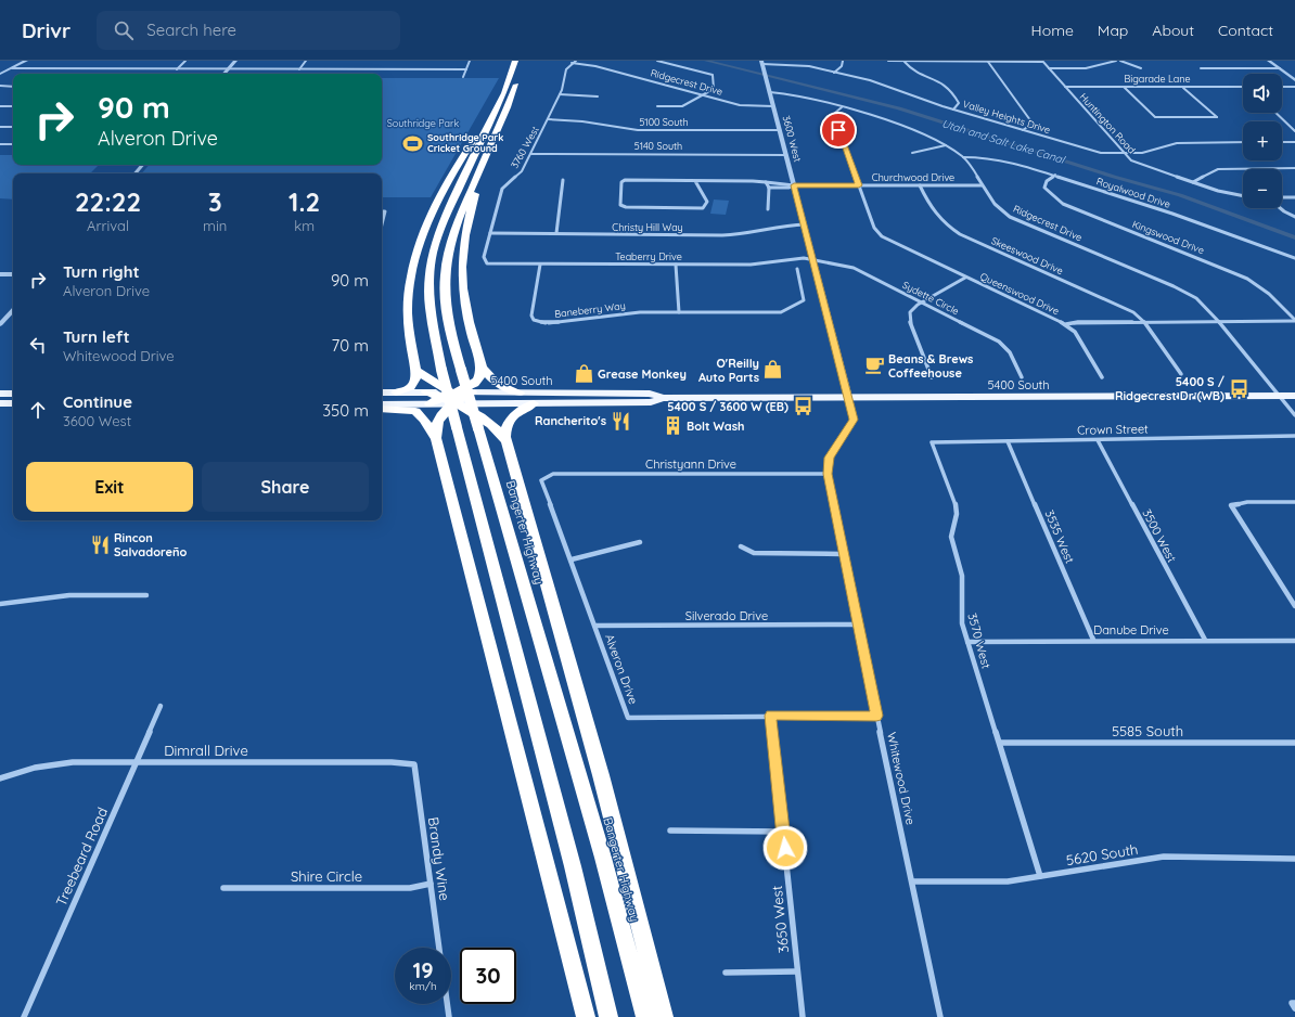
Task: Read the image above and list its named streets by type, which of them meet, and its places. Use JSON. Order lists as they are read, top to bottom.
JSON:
{
  "streets": {
    "highway": ["Bangerter Highway"],
    "main road": ["5400 South"],
    "street": [
      "Bigarade Lane",
      "Ridgecrest Drive",
      "Valley Heights Drive",
      "5100 South",
      "Huntington Road",
      "3600 West",
      "5140 South",
      "3760 West",
      "Churchwood Drive",
      "Royalwood Drive",
      "Christy Hill Way",
      "Kingswood Drive",
      "Skeeswood Drive",
      "Teaberry Drive",
      "Queenswood Drive",
      "Sydette Circle",
      "Baneberry Way",
      "Crown Street",
      "Christyann Drive",
      "3500 West",
      "3535 West",
      "Silverado Drive",
      "Danube Drive",
      "3570 West",
      "Alveron Drive",
      "5585 South",
      "Dimrall Drive",
      "Whitewood Drive",
      "5620 South",
      "Treebeard Road",
      "Brandy Wine",
      "Shire Circle",
      "3650 West"
    ]
  },
  "crossings": [
    ["Bigarade Lane", "Huntington Road"],
    ["Ridgecrest Drive", "3600 West"],
    ["Ridgecrest Drive", "3760 West"],
    ["Ridgecrest Drive", "Churchwood Drive"],
    ["Ridgecrest Drive", "Royalwood Drive"],
    ["Ridgecrest Drive", "Queenswood Drive"],
    ["Ridgecrest Drive", "5400 South"],
    ["Valley Heights Drive", "Huntington Road"],
    ["Valley Heights Drive", "3600 West"],
    ["5100 South", "3600 West"],
    ["5100 South", "3760 West"],
    ["3600 West", "5140 South"],
    ["3600 West", "Churchwood Drive"],
    ["3600 West", "Christy Hill Way"],
    ["3600 West", "Teaberry Drive"],
    ["3600 West", "Sydette Circle"],
    ["3600 West", "5400 South"],
    ["3600 West", "Whitewood Drive"],
    ["5140 South", "3760 West"],
    ["3760 West", "Christy Hill Way"],
    ["3760 West", "Teaberry Drive"],
    ["Churchwood Drive", "Skeeswood Drive"],
    ["Churchwood Drive", "Queenswood Drive"],
    ["Royalwood Drive", "Kingswood Drive"],
    ["Kingswood Drive", "Queenswood Drive"],
    ["Skeeswood Drive", "Queenswood Drive"],
    ["Teaberry Drive", "Sydette Circle"],
    ["Teaberry Drive", "Baneberry Way"],
    ["5400 South", "Whitewood Drive"],
    ["Crown Street", "3500 West"],
    ["Crown Street", "3535 West"],
    ["Crown Street", "3570 West"],
    ["Christyann Drive", "Alveron Drive"],
    ["Christyann Drive", "Whitewood Drive"],
    ["3500 West", "Danube Drive"],
    ["3535 West", "Danube Drive"],
    ["Silverado Drive", "Alveron Drive"],
    ["Silverado Drive", "Whitewood Drive"],
    ["Danube Drive", "3570 West"],
    ["3570 West", "5585 South"],
    ["3570 West", "5620 South"],
    ["Alveron Drive", "Whitewood Drive"],
    ["Alveron Drive", "3650 West"],
    ["Dimrall Drive", "Treebeard Road"],
    ["Dimrall Drive", "Brandy Wine"],
    ["Whitewood Drive", "5620 South"],
    ["Brandy Wine", "Shire Circle"]
  ],
  "water": ["Utah and Salt Lake Canal"],
  "parks": ["Southridge Park"],
  "places": {
    "sports": ["Southridge Park Cricket Ground"],
    "cafe": ["Beans & Brews Coffeehouse"],
    "shop": ["O'Reilly Auto Parts", "Grease Monkey"],
    "bus stop": ["5400 S / Ridgecrest Dr (WB)", "5400 S / 3600 W (EB)"],
    "restaurant": ["Rancherito's", "Rincon Salvadoreño"],
    "building": ["Bolt Wash"]
  },
  "page": {
    "header": "Drivr",
    "search": "Search here",
    "nav": [
      "Home",
      "Map",
      "About",
      "Contact"
    ],
    "map_buttons": ["+", "−"],
    "turn": ["90 m", "Alveron Drive"],
    "eta": [
      "22:22",
      "Arrival",
      "3",
      "min",
      "1.2",
      "km"
    ],
    "list": [
      {
        "name": "Turn right",
        "note": "Alveron Drive",
        "value": "90 m"
      },
      {
        "name": "Turn left",
        "note": "Whitewood Drive",
        "value": "70 m"
      },
      {
        "name": "Continue",
        "note": "3600 West",
        "value": "350 m"
      }
    ],
    "buttons": ["Exit", "Share"],
    "speed": "19 km/h",
    "limit": "30"
  }
}
